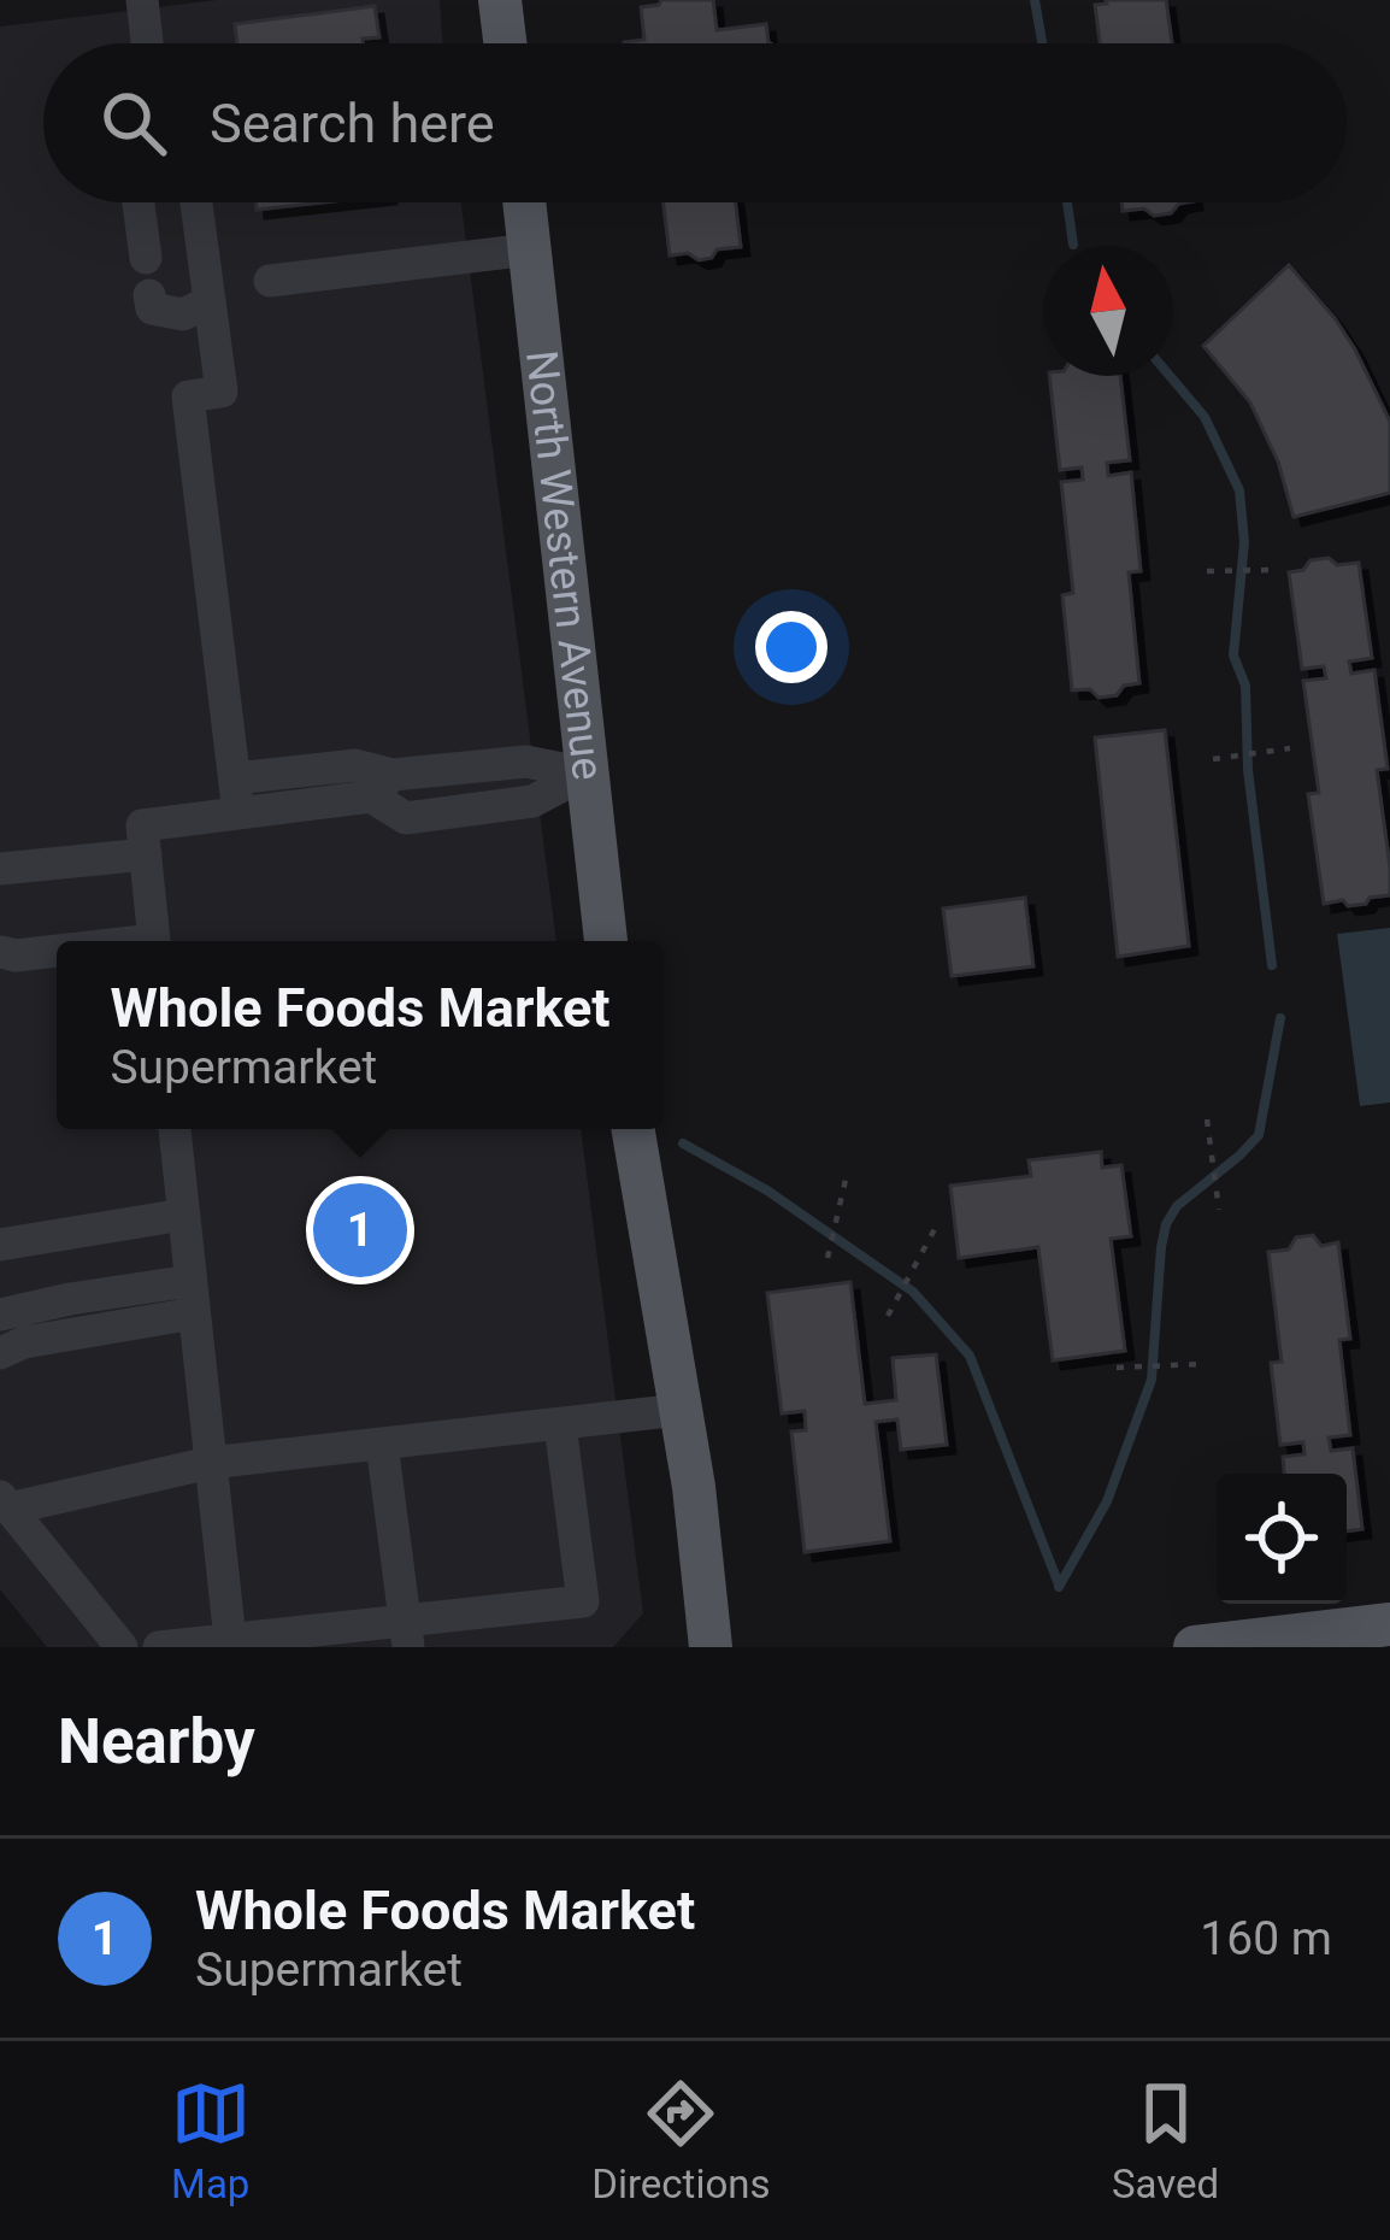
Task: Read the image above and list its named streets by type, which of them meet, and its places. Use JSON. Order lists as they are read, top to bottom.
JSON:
{
  "streets": {
    "main road": ["North Western Avenue"]
  },
  "north": "top",
  "page": {
    "search": "Search here",
    "popup": ["Whole Foods Market", "Supermarket"],
    "pins": "1",
    "heading": "Nearby",
    "list": [
      {
        "mark": "1",
        "name": "Whole Foods Market",
        "note": "Supermarket",
        "value": "160 m"
      }
    ],
    "nav": ["Map", "Directions", "Saved"]
  }
}
